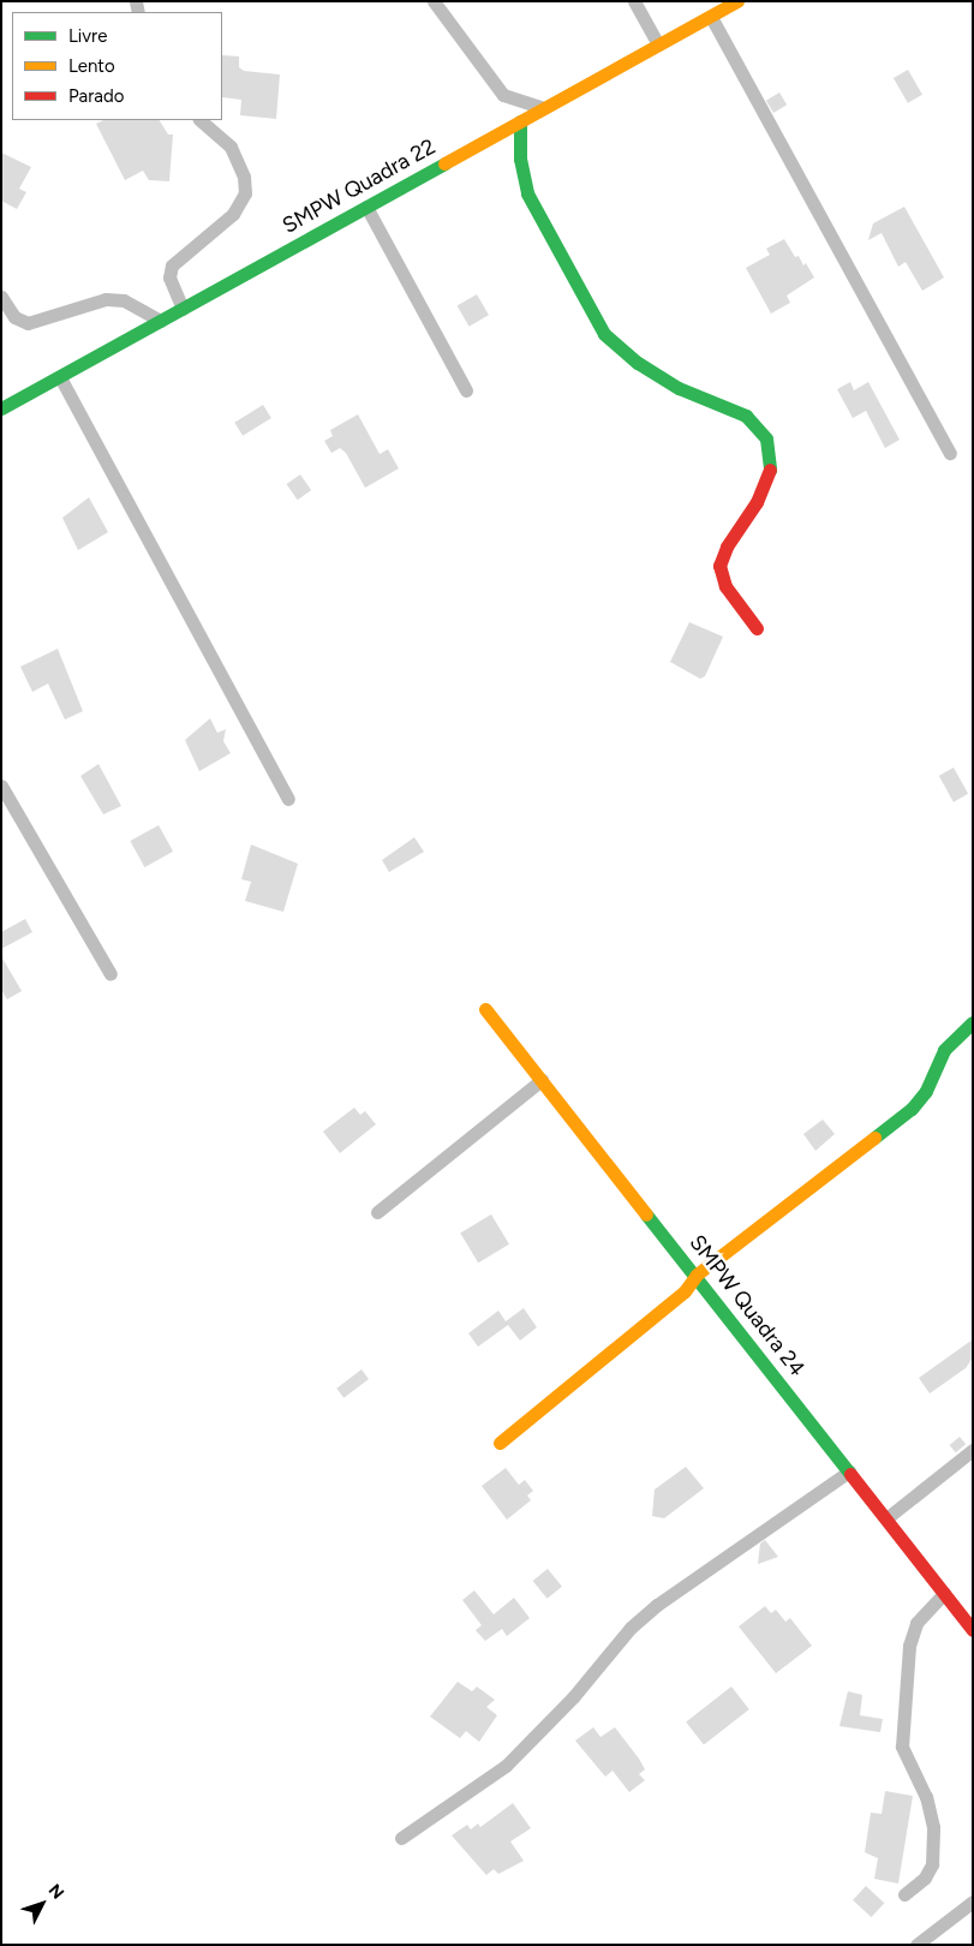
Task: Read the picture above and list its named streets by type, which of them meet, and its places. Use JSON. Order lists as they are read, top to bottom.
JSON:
{
  "streets": {
    "street": ["SMPW Quadra 22", "SMPW Quadra 24"]
  },
  "legend": ["Livre", "Lento", "Parado"],
  "north": "top right"
}
